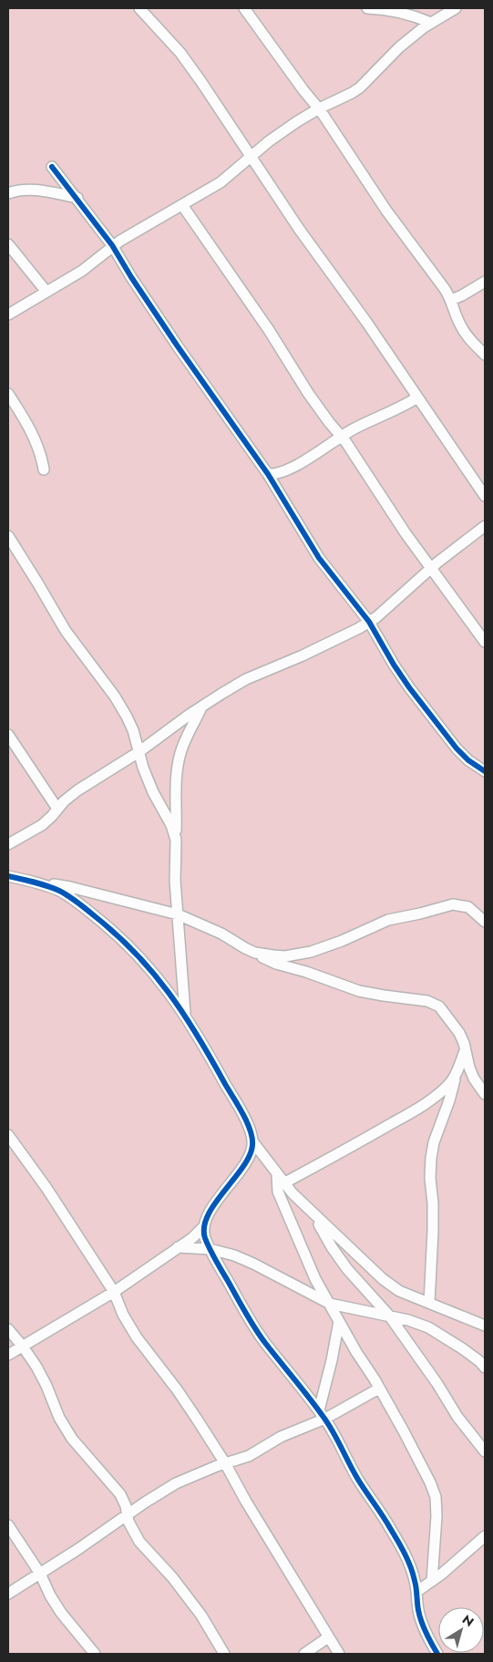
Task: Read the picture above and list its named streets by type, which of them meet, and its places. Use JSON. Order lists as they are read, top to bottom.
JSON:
{
  "north": "top right"
}
